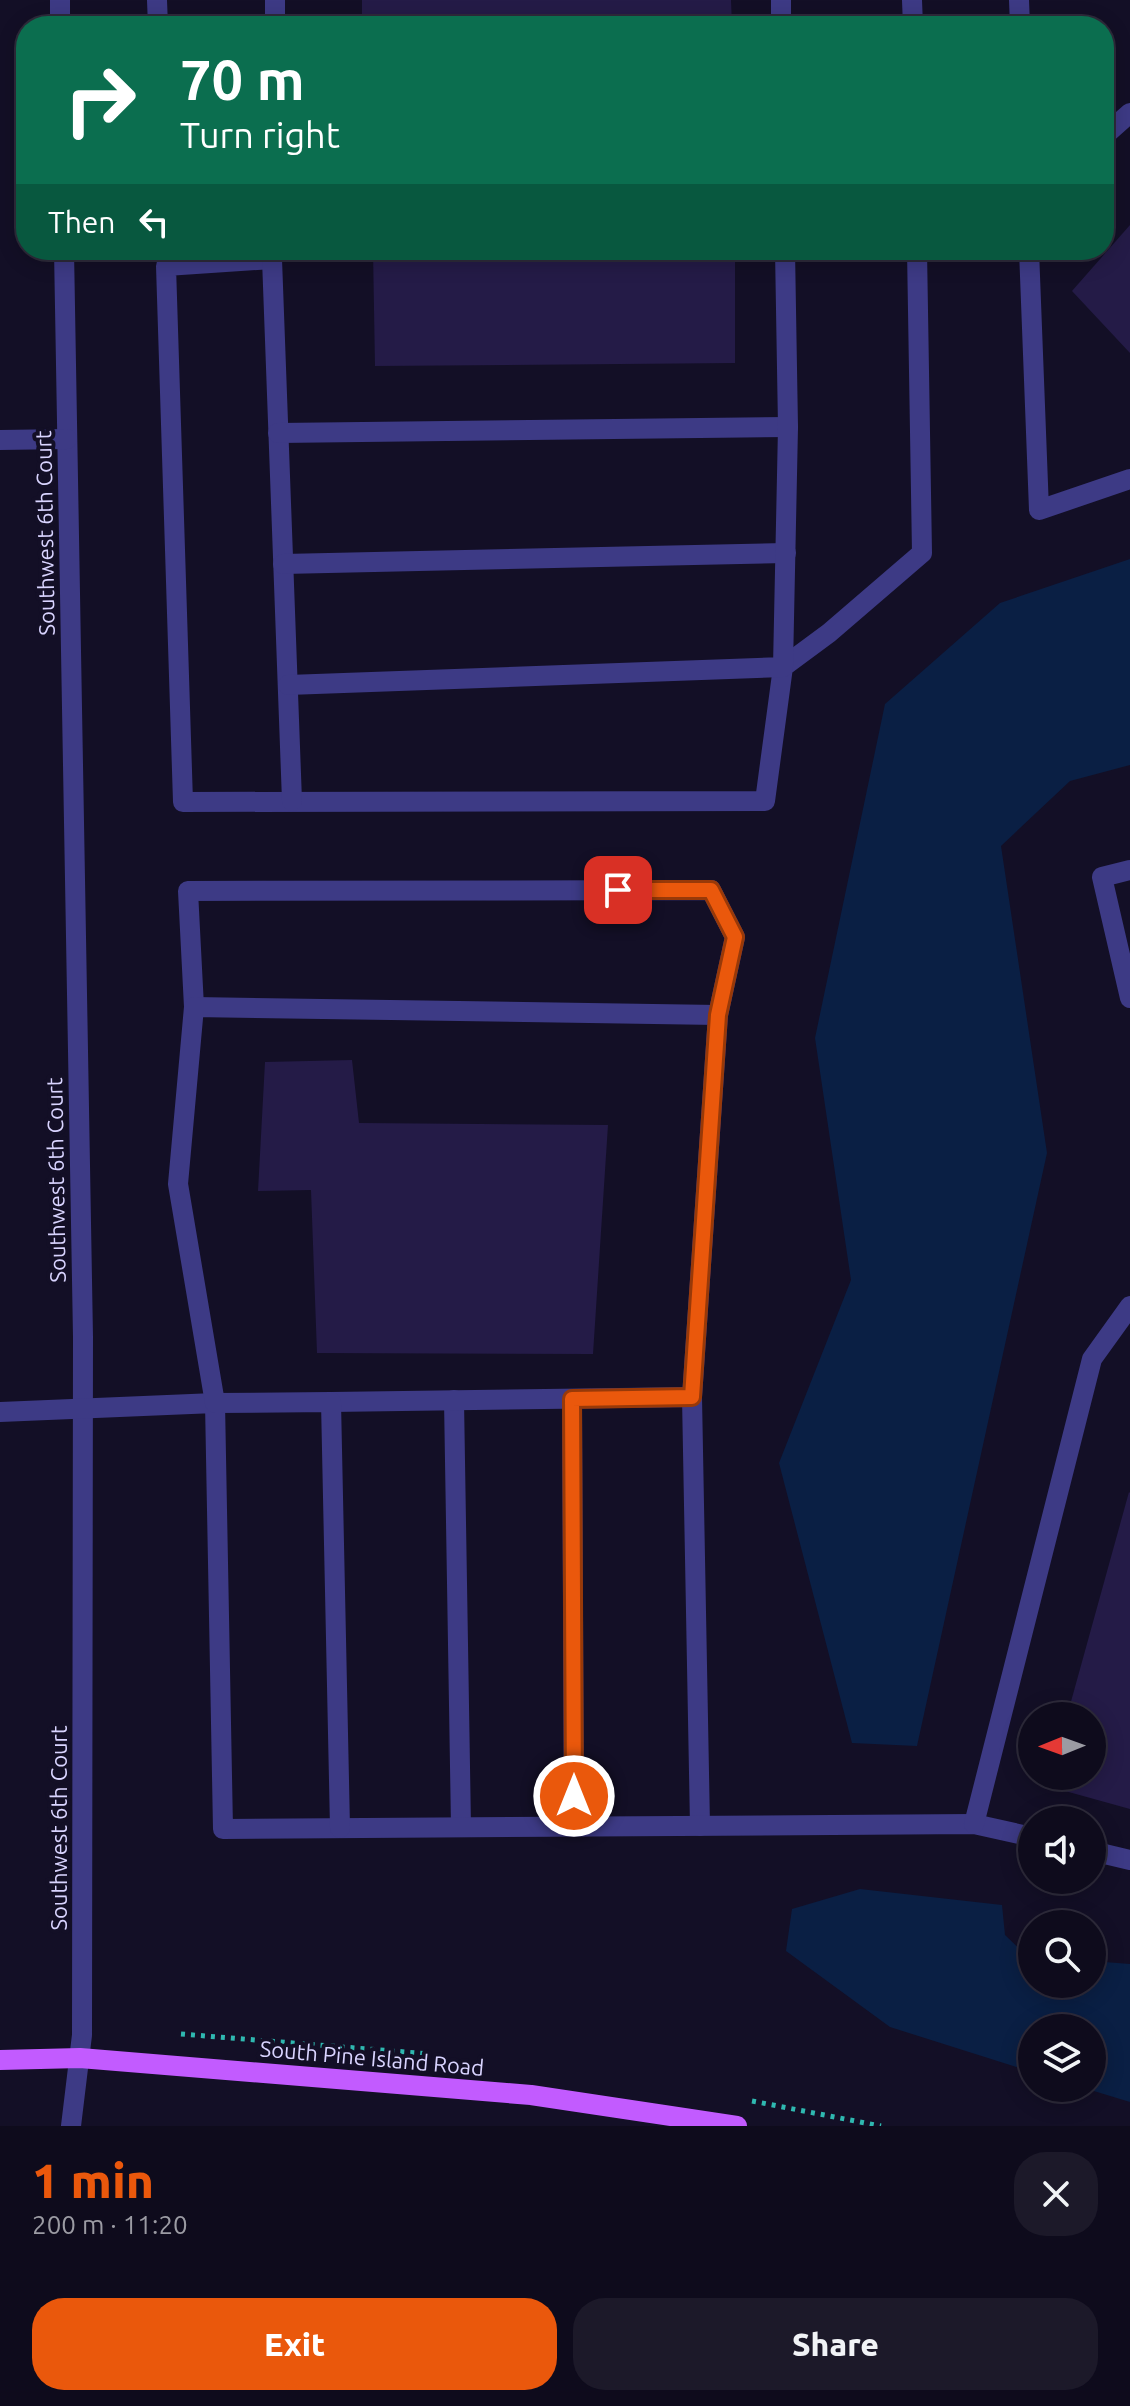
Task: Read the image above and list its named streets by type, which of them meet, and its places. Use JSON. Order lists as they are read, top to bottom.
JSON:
{
  "streets": {
    "main road": ["South Pine Island Road"],
    "street": ["Southwest 6th Court"]
  },
  "crossings": [
    ["Southwest 6th Court", "South Pine Island Road"]
  ],
  "north": "left",
  "page": {
    "turn": ["70 m", "Turn right"],
    "then": "Then",
    "heading": ["1 min", "200 m · 11:20"],
    "buttons": ["Exit", "Share"]
  }
}
